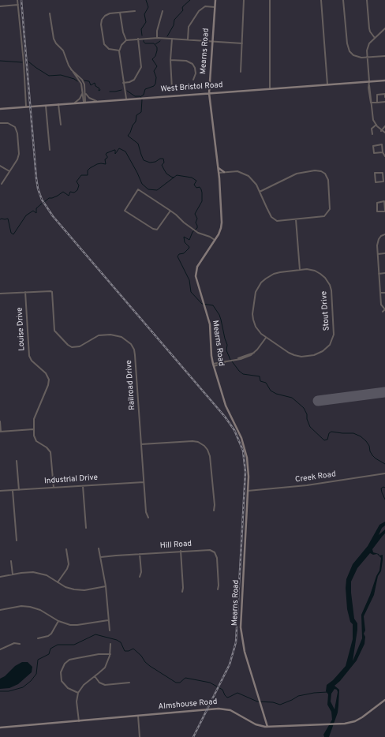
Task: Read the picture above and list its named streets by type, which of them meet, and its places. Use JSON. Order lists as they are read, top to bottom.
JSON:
{
  "streets": {
    "main road": ["Mearns Road", "West Bristol Road", "Almshouse Road"],
    "street": [
      "Stout Drive",
      "Louise Drive",
      "Railroad Drive",
      "Creek Road",
      "Industrial Drive",
      "Hill Road"
    ]
  },
  "crossings": [
    ["Mearns Road", "West Bristol Road"],
    ["Mearns Road", "Creek Road"],
    ["Mearns Road", "Almshouse Road"],
    ["Louise Drive", "Railroad Drive"],
    ["Railroad Drive", "Industrial Drive"]
  ]
}
